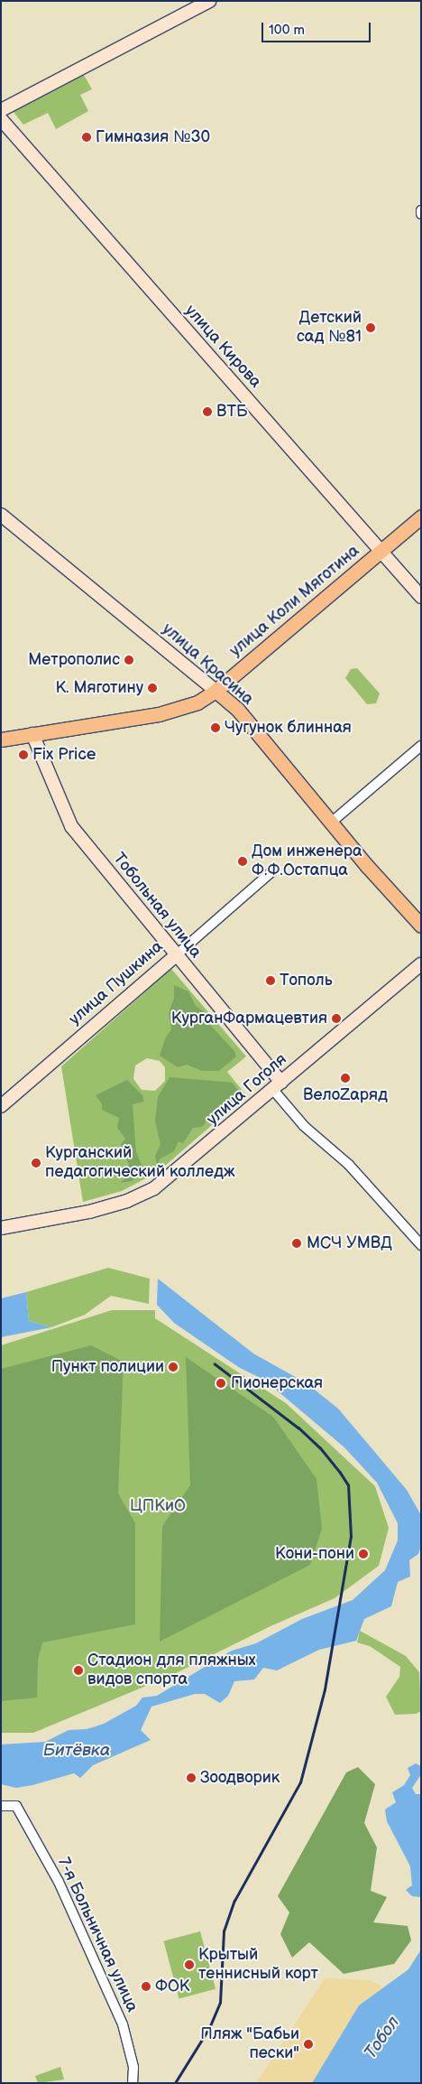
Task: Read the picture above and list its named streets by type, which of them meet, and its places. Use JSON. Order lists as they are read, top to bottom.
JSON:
{
  "streets": {
    "main road": ["улица Коли Мяготина", "улица Красина"],
    "street": [
      "улица Кирова",
      "Тобольная улица",
      "улица Пушкина",
      "улица Гоголя",
      "7-я Больничная улица"
    ]
  },
  "crossings": [
    ["улица Кирова", "улица Коли Мяготина"],
    ["улица Коли Мяготина", "улица Красина"],
    ["улица Коли Мяготина", "Тобольная улица"],
    ["Тобольная улица", "улица Пушкина"],
    ["Тобольная улица", "улица Гоголя"]
  ],
  "water": ["Битёвка", "Тобол"],
  "parks": ["ЦПКиО"],
  "places": [
    "Гимназия №30",
    "Детский сад №81",
    "ВТБ",
    "Метрополис",
    "К. Мяготину",
    "Чугунок блинная",
    "Fix Price",
    "Дом инженера Ф.Ф.Остапца",
    "Тополь",
    "КурганФармацевтия",
    "ВелоZаряд",
    "Курганский педагогический колледж",
    "МСЧ УМВД",
    "Пункт полиции",
    "Пионерская",
    "Кони-пони",
    "Стадион для пляжных видов спорта",
    "Зоодворик",
    "Крытый теннисный корт",
    "ФОК",
    "Пляж \"Бабьи пески\""
  ],
  "scale_bar": "100 m"
}
